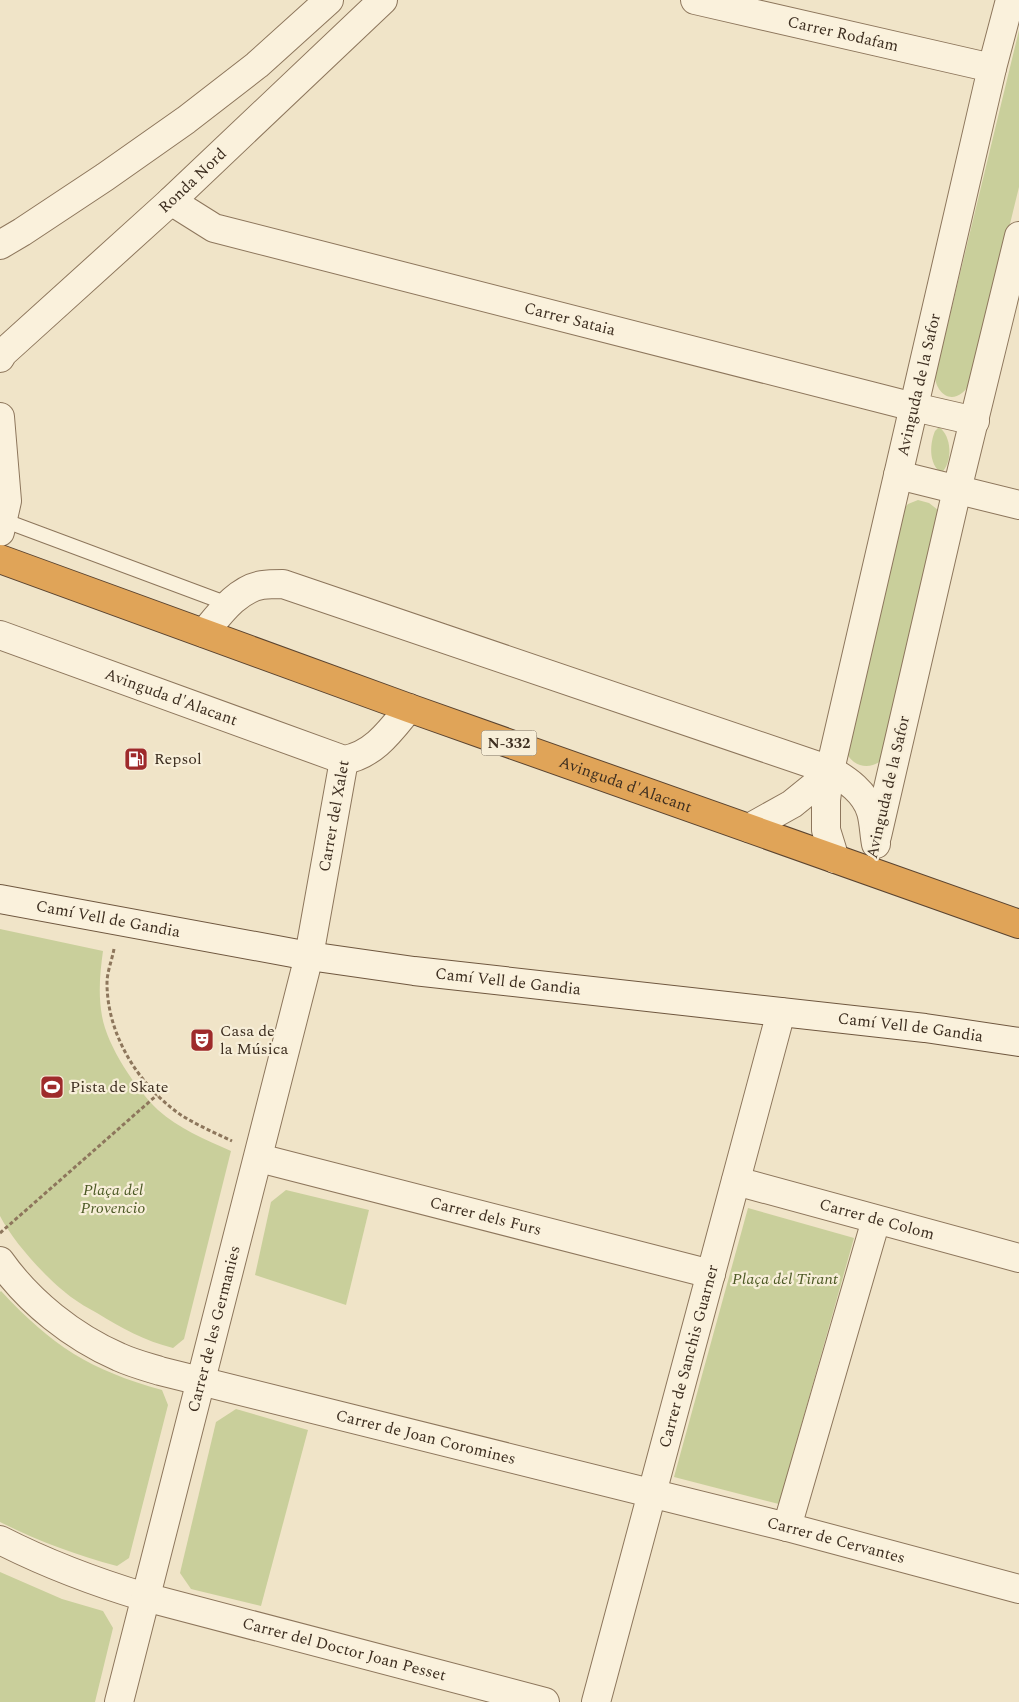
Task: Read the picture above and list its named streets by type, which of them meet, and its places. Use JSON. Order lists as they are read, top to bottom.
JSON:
{
  "streets": {
    "highway": ["Avinguda d'Alacant", "N-332"],
    "street": [
      "Carrer Rodafam",
      "Ronda Nord",
      "Carrer Sataia",
      "Avinguda de la Safor",
      "Carrer del Xalet",
      "Camí Vell de Gandia",
      "Carrer dels Furs",
      "Carrer de Colom",
      "Carrer de les Germanies",
      "Carrer de Sanchis Guarner",
      "Carrer de Joan Coromines",
      "Carrer de Cervantes",
      "Carrer del Doctor Joan Pesset"
    ]
  },
  "crossings": [
    ["Carrer Rodafam", "Avinguda de la Safor"],
    ["Ronda Nord", "Carrer Sataia"],
    ["Carrer Sataia", "Avinguda de la Safor"],
    ["Avinguda de la Safor", "Avinguda d'Alacant"],
    ["Avinguda d'Alacant", "Carrer del Xalet"],
    ["Carrer del Xalet", "Camí Vell de Gandia"],
    ["Carrer del Xalet", "Carrer de les Germanies"],
    ["Camí Vell de Gandia", "Carrer de les Germanies"],
    ["Camí Vell de Gandia", "Carrer de Sanchis Guarner"],
    ["Carrer dels Furs", "Carrer de les Germanies"],
    ["Carrer dels Furs", "Carrer de Sanchis Guarner"],
    ["Carrer de Colom", "Carrer de Sanchis Guarner"],
    ["Carrer de les Germanies", "Carrer de Joan Coromines"],
    ["Carrer de les Germanies", "Carrer del Doctor Joan Pesset"],
    ["Carrer de Sanchis Guarner", "Carrer de Joan Coromines"],
    ["Carrer de Sanchis Guarner", "Carrer de Cervantes"],
    ["Carrer de Joan Coromines", "Carrer de Cervantes"]
  ],
  "parks": ["Plaça del Provencio", "Plaça del Tirant"],
  "places": {
    "fuel station": ["Repsol"],
    "theatre": ["Casa de la Música"],
    "sports": ["Pista de Skate"]
  }
}
